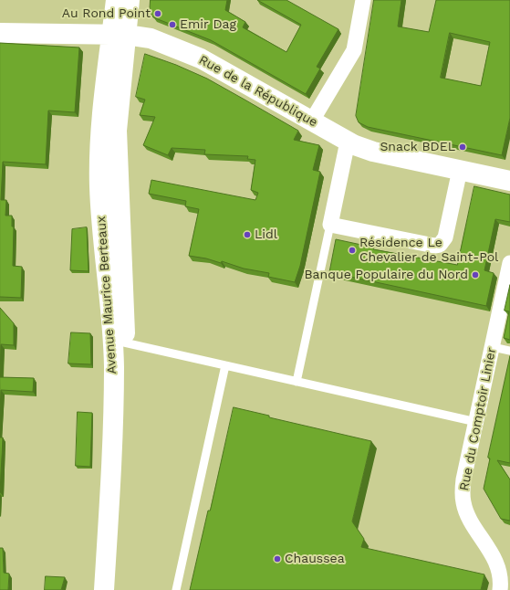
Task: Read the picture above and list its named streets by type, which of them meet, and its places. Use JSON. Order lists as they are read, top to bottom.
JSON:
{
  "streets": {
    "street": ["Rue de la République", "Avenue Maurice Berteaux", "Rue du Comptoir Linier"]
  },
  "crossings": [
    ["Rue de la République", "Avenue Maurice Berteaux"]
  ],
  "places": [
    "Au Rond Point",
    "Emir Dag",
    "Snack BDEL",
    "Lidl",
    "Résidence Le Chevalier de Saint-Pol",
    "Banque Populaire du Nord",
    "Chaussea"
  ]
}
